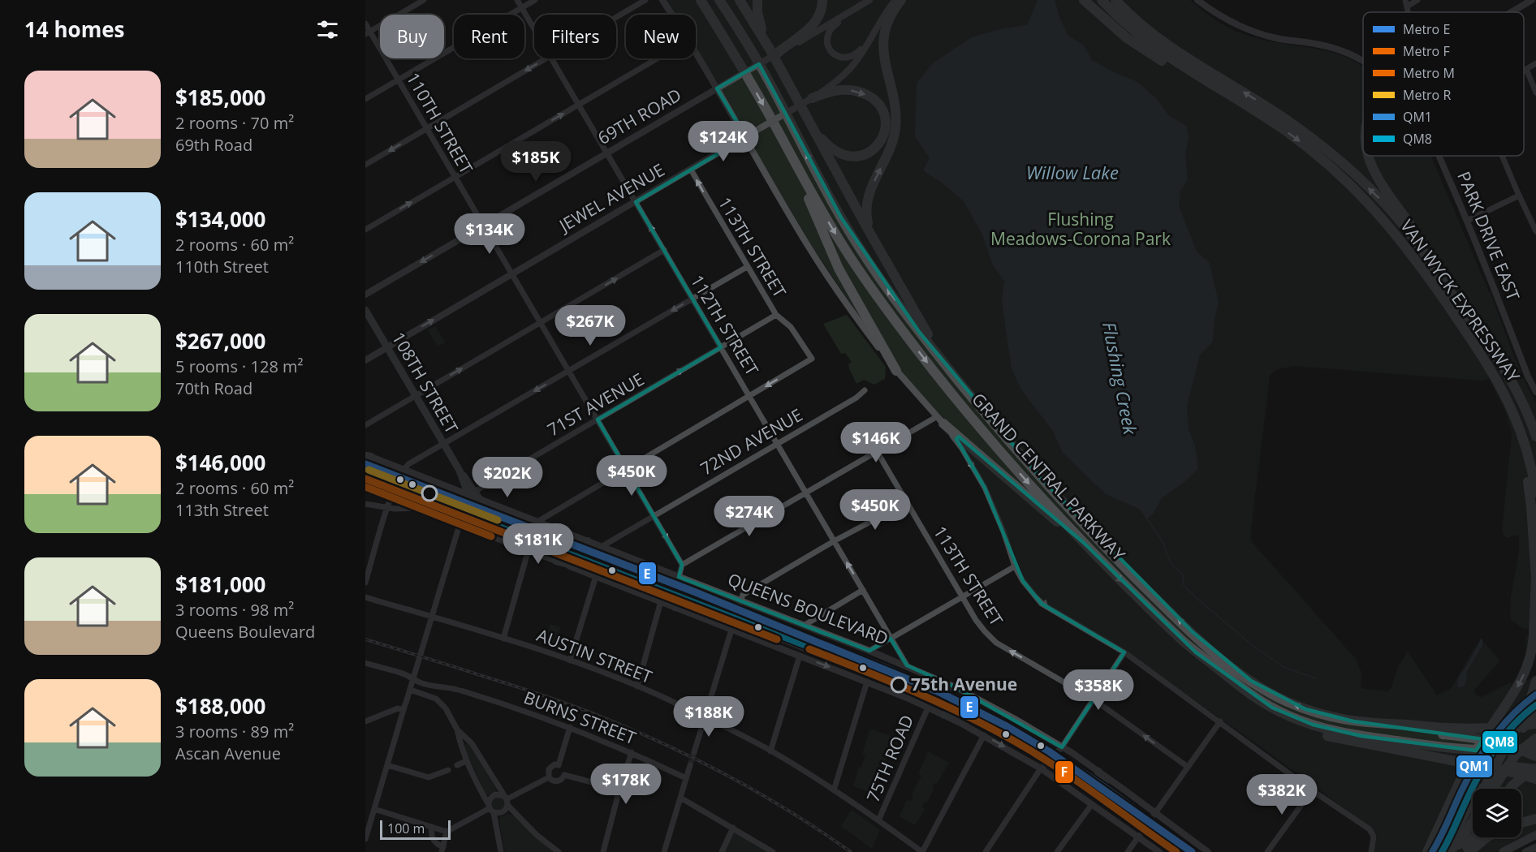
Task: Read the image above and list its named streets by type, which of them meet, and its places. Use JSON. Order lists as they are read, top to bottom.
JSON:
{
  "streets": {
    "highway": ["VAN WYCK EXPRESSWAY", "GRAND CENTRAL PARKWAY"],
    "main road": ["108TH STREET", "QUEENS BOULEVARD"],
    "street": [
      "69TH ROAD",
      "110TH STREET",
      "JEWEL AVENUE",
      "PARK DRIVE EAST",
      "113TH STREET",
      "112TH STREET",
      "71ST AVENUE",
      "72ND AVENUE",
      "AUSTIN STREET",
      "BURNS STREET",
      "75TH ROAD"
    ]
  },
  "crossings": [
    ["69TH ROAD", "110TH STREET"],
    ["69TH ROAD", "112TH STREET"],
    ["110TH STREET", "JEWEL AVENUE"],
    ["110TH STREET", "71ST AVENUE"],
    ["110TH STREET", "72ND AVENUE"],
    ["JEWEL AVENUE", "113TH STREET"],
    ["JEWEL AVENUE", "112TH STREET"],
    ["JEWEL AVENUE", "108TH STREET"],
    ["113TH STREET", "112TH STREET"],
    ["113TH STREET", "71ST AVENUE"],
    ["112TH STREET", "71ST AVENUE"],
    ["112TH STREET", "72ND AVENUE"],
    ["112TH STREET", "QUEENS BOULEVARD"],
    ["108TH STREET", "71ST AVENUE"],
    ["108TH STREET", "QUEENS BOULEVARD"],
    ["71ST AVENUE", "QUEENS BOULEVARD"],
    ["72ND AVENUE", "QUEENS BOULEVARD"],
    ["QUEENS BOULEVARD", "75TH ROAD"],
    ["AUSTIN STREET", "75TH ROAD"]
  ],
  "one_way": ["71ST AVENUE"],
  "water": ["Willow Lake", "Flushing Creek"],
  "parks": ["Flushing Meadows-Corona Park"],
  "places": ["75th Avenue"],
  "lines": [
    "metro line E",
    "transit line QM1",
    "metro line R",
    "transit line QM8",
    "metro line F",
    "metro line M"
  ],
  "legend": [
    "Metro E",
    "Metro F",
    "Metro M",
    "Metro R",
    "QM1",
    "QM8"
  ],
  "scale_bar": "100 m",
  "page": {
    "heading": "14 homes",
    "chip": [
      "Buy",
      "Rent",
      "Filters",
      "New"
    ],
    "list": [
      {
        "name": "$185,000",
        "note": "2 rooms · 70 m² · 69th Road"
      },
      {
        "name": "$134,000",
        "note": "2 rooms · 60 m² · 110th Street"
      },
      {
        "name": "$267,000",
        "note": "5 rooms · 128 m² · 70th Road"
      },
      {
        "name": "$146,000",
        "note": "2 rooms · 60 m² · 113th Street"
      },
      {
        "name": "$181,000",
        "note": "3 rooms · 98 m² · Queens Boulevard"
      },
      {
        "name": "$188,000",
        "note": "3 rooms · 89 m² · Ascan Avenue"
      }
    ],
    "price": [
      "$124K",
      "$185K",
      "$134K",
      "$267K",
      "$146K",
      "$450K",
      "$202K",
      "$450K",
      "$274K",
      "$181K",
      "$358K",
      "$188K",
      "$178K",
      "$382K"
    ],
    "scale": "100 m"
  }
}
